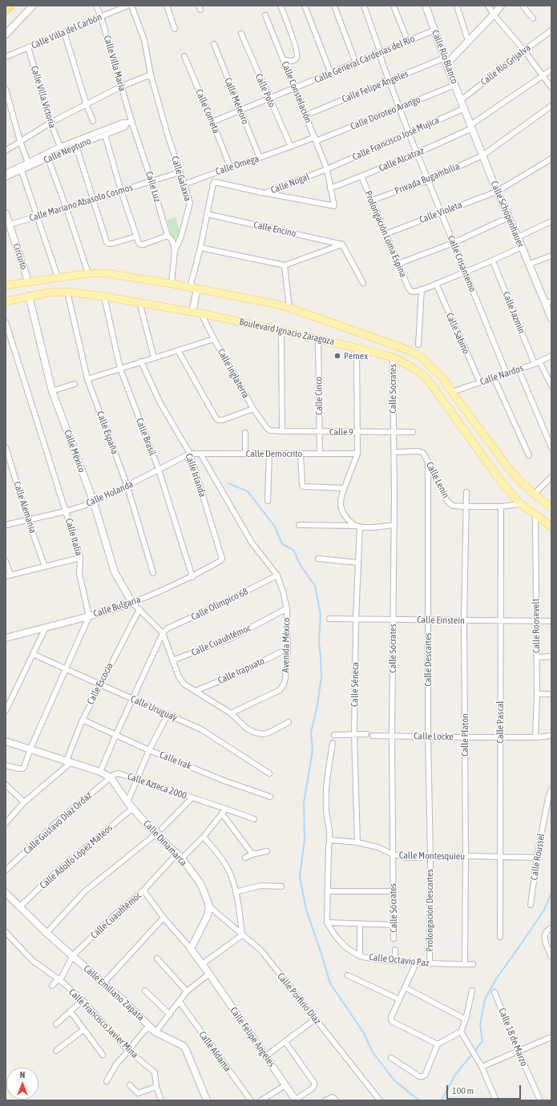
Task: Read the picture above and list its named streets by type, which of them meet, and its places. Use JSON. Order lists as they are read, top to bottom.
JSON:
{
  "streets": {
    "main road": ["Boulevard Ignacio Zaragoza"],
    "street": [
      "Calle Villa del Carbón",
      "Calle Río Blanco",
      "Calle General Cárdenas del Río",
      "Calle Villa María",
      "Calle Río Grijalva",
      "Calle Felipe Ángeles",
      "Calle Polo",
      "Calle Constelación",
      "Calle Villa Victoria",
      "Calle Meteoro",
      "Calle Cometa",
      "Calle Doroteo Arango",
      "Calle Francisco José Mujica",
      "Calle Neptuno",
      "Calle Alcatraz",
      "Calle Omega",
      "Calle Galaxia",
      "Privada Bugambilia",
      "Calle Nogal",
      "Calle Luz",
      "Calle Mariano Abasolo Cosmos",
      "Calle Violeta",
      "Calle Schopenhauer",
      "Calle Encino",
      "Prolongación Loma Espina",
      "Circuito",
      "Calle Crisantemo",
      "Calle Jazmín",
      "Calle Sabino",
      "Calle Inglaterra",
      "Calle Nardos",
      "Calle Sócrates",
      "Calle Cinco",
      "Calle 9",
      "Calle España",
      "Calle Brasil",
      "Calle México",
      "Calle Democrito",
      "Calle Irlanda",
      "Calle Lenin",
      "Calle Holanda",
      "Calle Alemania",
      "Calle Italia",
      "Calle Olímpico 68",
      "Calle Bulgaria",
      "Calle Einstein",
      "Calle Roosevelt",
      "Calle Cuauhtémoc",
      "Avenida México",
      "Calle Descartes",
      "Calle Irapuato",
      "Calle Escocia",
      "Calle Séneca",
      "Calle Uruguay",
      "Calle Pascal",
      "Calle Platón",
      "Calle Locke",
      "Calle Irak",
      "Calle Azteca 2000",
      "Calle Gustavo Díaz Ordaz",
      "Calle Dinamarca",
      "Calle Montesquieu",
      "Calle Adolfo López Mateos",
      "Calle Roussel",
      "Prolongación Descartes",
      "Calle Octavio Paz",
      "Calle Emiliano Zapata",
      "Calle Porfirio Díaz",
      "Calle Francisco Javier Mina",
      "Calle 18 de Marzo",
      "Calle Aldama"
    ]
  },
  "crossings": [
    ["Calle Villa del Carbón", "Calle Villa María"],
    ["Calle Villa del Carbón", "Calle Villa Victoria"],
    ["Calle Río Blanco", "Calle General Cárdenas del Río"],
    ["Calle Río Blanco", "Calle Río Grijalva"],
    ["Calle Río Blanco", "Calle Felipe Ángeles"],
    ["Calle Río Blanco", "Calle Doroteo Arango"],
    ["Calle Río Blanco", "Calle Francisco José Mujica"],
    ["Calle Río Blanco", "Calle Schopenhauer"],
    ["Calle General Cárdenas del Río", "Calle Polo"],
    ["Calle General Cárdenas del Río", "Calle Constelación"],
    ["Calle General Cárdenas del Río", "Calle Meteoro"],
    ["Calle General Cárdenas del Río", "Calle Cometa"],
    ["Calle General Cárdenas del Río", "Calle Crisantemo"],
    ["Calle Villa María", "Calle Neptuno"],
    ["Calle Villa María", "Calle Luz"],
    ["Calle Felipe Ángeles", "Calle Constelación"],
    ["Calle Felipe Ángeles", "Calle Crisantemo"],
    ["Calle Polo", "Calle Doroteo Arango"],
    ["Calle Polo", "Calle Omega"],
    ["Calle Constelación", "Calle Doroteo Arango"],
    ["Calle Constelación", "Calle Francisco José Mujica"],
    ["Calle Constelación", "Calle Alcatraz"],
    ["Calle Constelación", "Calle Nogal"],
    ["Calle Villa Victoria", "Calle Neptuno"],
    ["Calle Meteoro", "Calle Omega"],
    ["Calle Cometa", "Calle Omega"],
    ["Calle Doroteo Arango", "Calle Omega"],
    ["Calle Doroteo Arango", "Calle Crisantemo"],
    ["Calle Francisco José Mujica", "Calle Nogal"],
    ["Calle Francisco José Mujica", "Calle Schopenhauer"],
    ["Calle Francisco José Mujica", "Calle Crisantemo"],
    ["Calle Neptuno", "Calle Luz"],
    ["Calle Alcatraz", "Calle Schopenhauer"],
    ["Calle Alcatraz", "Prolongación Loma Espina"],
    ["Calle Alcatraz", "Calle Crisantemo"],
    ["Calle Omega", "Calle Galaxia"],
    ["Calle Galaxia", "Calle Luz"],
    ["Calle Galaxia", "Calle Mariano Abasolo Cosmos"],
    ["Calle Galaxia", "Boulevard Ignacio Zaragoza"],
    ["Privada Bugambilia", "Calle Schopenhauer"],
    ["Privada Bugambilia", "Prolongación Loma Espina"],
    ["Privada Bugambilia", "Calle Crisantemo"],
    ["Calle Nogal", "Calle Encino"],
    ["Calle Luz", "Calle Mariano Abasolo Cosmos"],
    ["Calle Mariano Abasolo Cosmos", "Circuito"],
    ["Calle Violeta", "Calle Schopenhauer"],
    ["Calle Violeta", "Prolongación Loma Espina"],
    ["Calle Violeta", "Calle Crisantemo"],
    ["Circuito", "Boulevard Ignacio Zaragoza"],
    ["Calle Crisantemo", "Calle Nardos"],
    ["Calle Jazmín", "Calle Nardos"],
    ["Boulevard Ignacio Zaragoza", "Calle Inglaterra"],
    ["Boulevard Ignacio Zaragoza", "Calle Nardos"],
    ["Boulevard Ignacio Zaragoza", "Calle Sócrates"],
    ["Boulevard Ignacio Zaragoza", "Calle Cinco"],
    ["Boulevard Ignacio Zaragoza", "Calle España"],
    ["Boulevard Ignacio Zaragoza", "Calle Brasil"],
    ["Boulevard Ignacio Zaragoza", "Calle México"],
    ["Boulevard Ignacio Zaragoza", "Calle Lenin"],
    ["Boulevard Ignacio Zaragoza", "Calle Roosevelt"],
    ["Calle Sabino", "Calle Nardos"],
    ["Calle Inglaterra", "Calle 9"],
    ["Calle Sócrates", "Calle 9"],
    ["Calle Sócrates", "Calle Lenin"],
    ["Calle Sócrates", "Calle Einstein"],
    ["Calle Sócrates", "Calle Locke"],
    ["Calle Sócrates", "Calle Montesquieu"],
    ["Calle Cinco", "Calle 9"],
    ["Calle Cinco", "Calle Democrito"],
    ["Calle España", "Calle Holanda"],
    ["Calle Brasil", "Calle Holanda"],
    ["Calle Brasil", "Calle Bulgaria"],
    ["Calle México", "Calle Holanda"],
    ["Calle México", "Calle Bulgaria"],
    ["Calle Democrito", "Calle Irlanda"],
    ["Calle Democrito", "Calle Holanda"],
    ["Calle Democrito", "Avenida México"],
    ["Calle Irlanda", "Calle Holanda"],
    ["Calle Irlanda", "Calle Bulgaria"],
    ["Calle Lenin", "Calle Descartes"],
    ["Calle Lenin", "Calle Pascal"],
    ["Calle Lenin", "Calle Platón"],
    ["Calle Holanda", "Calle Alemania"],
    ["Calle Holanda", "Calle Italia"],
    ["Calle Italia", "Calle Bulgaria"],
    ["Calle Olímpico 68", "Avenida México"],
    ["Calle Einstein", "Calle Roosevelt"],
    ["Calle Einstein", "Calle Descartes"],
    ["Calle Einstein", "Calle Séneca"],
    ["Calle Einstein", "Calle Pascal"],
    ["Calle Einstein", "Calle Platón"],
    ["Calle Roosevelt", "Calle Locke"],
    ["Calle Cuauhtémoc", "Avenida México"],
    ["Calle Cuauhtémoc", "Calle Azteca 2000"],
    ["Calle Cuauhtémoc", "Calle Dinamarca"],
    ["Calle Cuauhtémoc", "Calle Emiliano Zapata"],
    ["Calle Cuauhtémoc", "Calle Francisco Javier Mina"],
    ["Avenida México", "Calle Irapuato"],
    ["Calle Descartes", "Calle Locke"],
    ["Calle Descartes", "Calle Montesquieu"],
    ["Calle Descartes", "Prolongación Descartes"],
    ["Calle Escocia", "Calle Uruguay"],
    ["Calle Escocia", "Calle Irak"],
    ["Calle Séneca", "Calle Montesquieu"],
    ["Calle Pascal", "Calle Locke"],
    ["Calle Pascal", "Calle Montesquieu"],
    ["Calle Platón", "Calle Locke"],
    ["Calle Platón", "Calle Montesquieu"],
    ["Calle Platón", "Calle Octavio Paz"],
    ["Calle Azteca 2000", "Calle Gustavo Díaz Ordaz"],
    ["Calle Azteca 2000", "Calle Dinamarca"],
    ["Calle Gustavo Díaz Ordaz", "Calle Dinamarca"],
    ["Calle Dinamarca", "Calle Adolfo López Mateos"],
    ["Calle Dinamarca", "Calle Porfirio Díaz"],
    ["Calle Montesquieu", "Calle Roussel"],
    ["Calle Montesquieu", "Prolongación Descartes"],
    ["Calle Adolfo López Mateos", "Calle Emiliano Zapata"],
    ["Prolongación Descartes", "Calle Octavio Paz"]
  ],
  "places": ["Pemex"],
  "scale_bar": "100 m",
  "north": "top"
}
